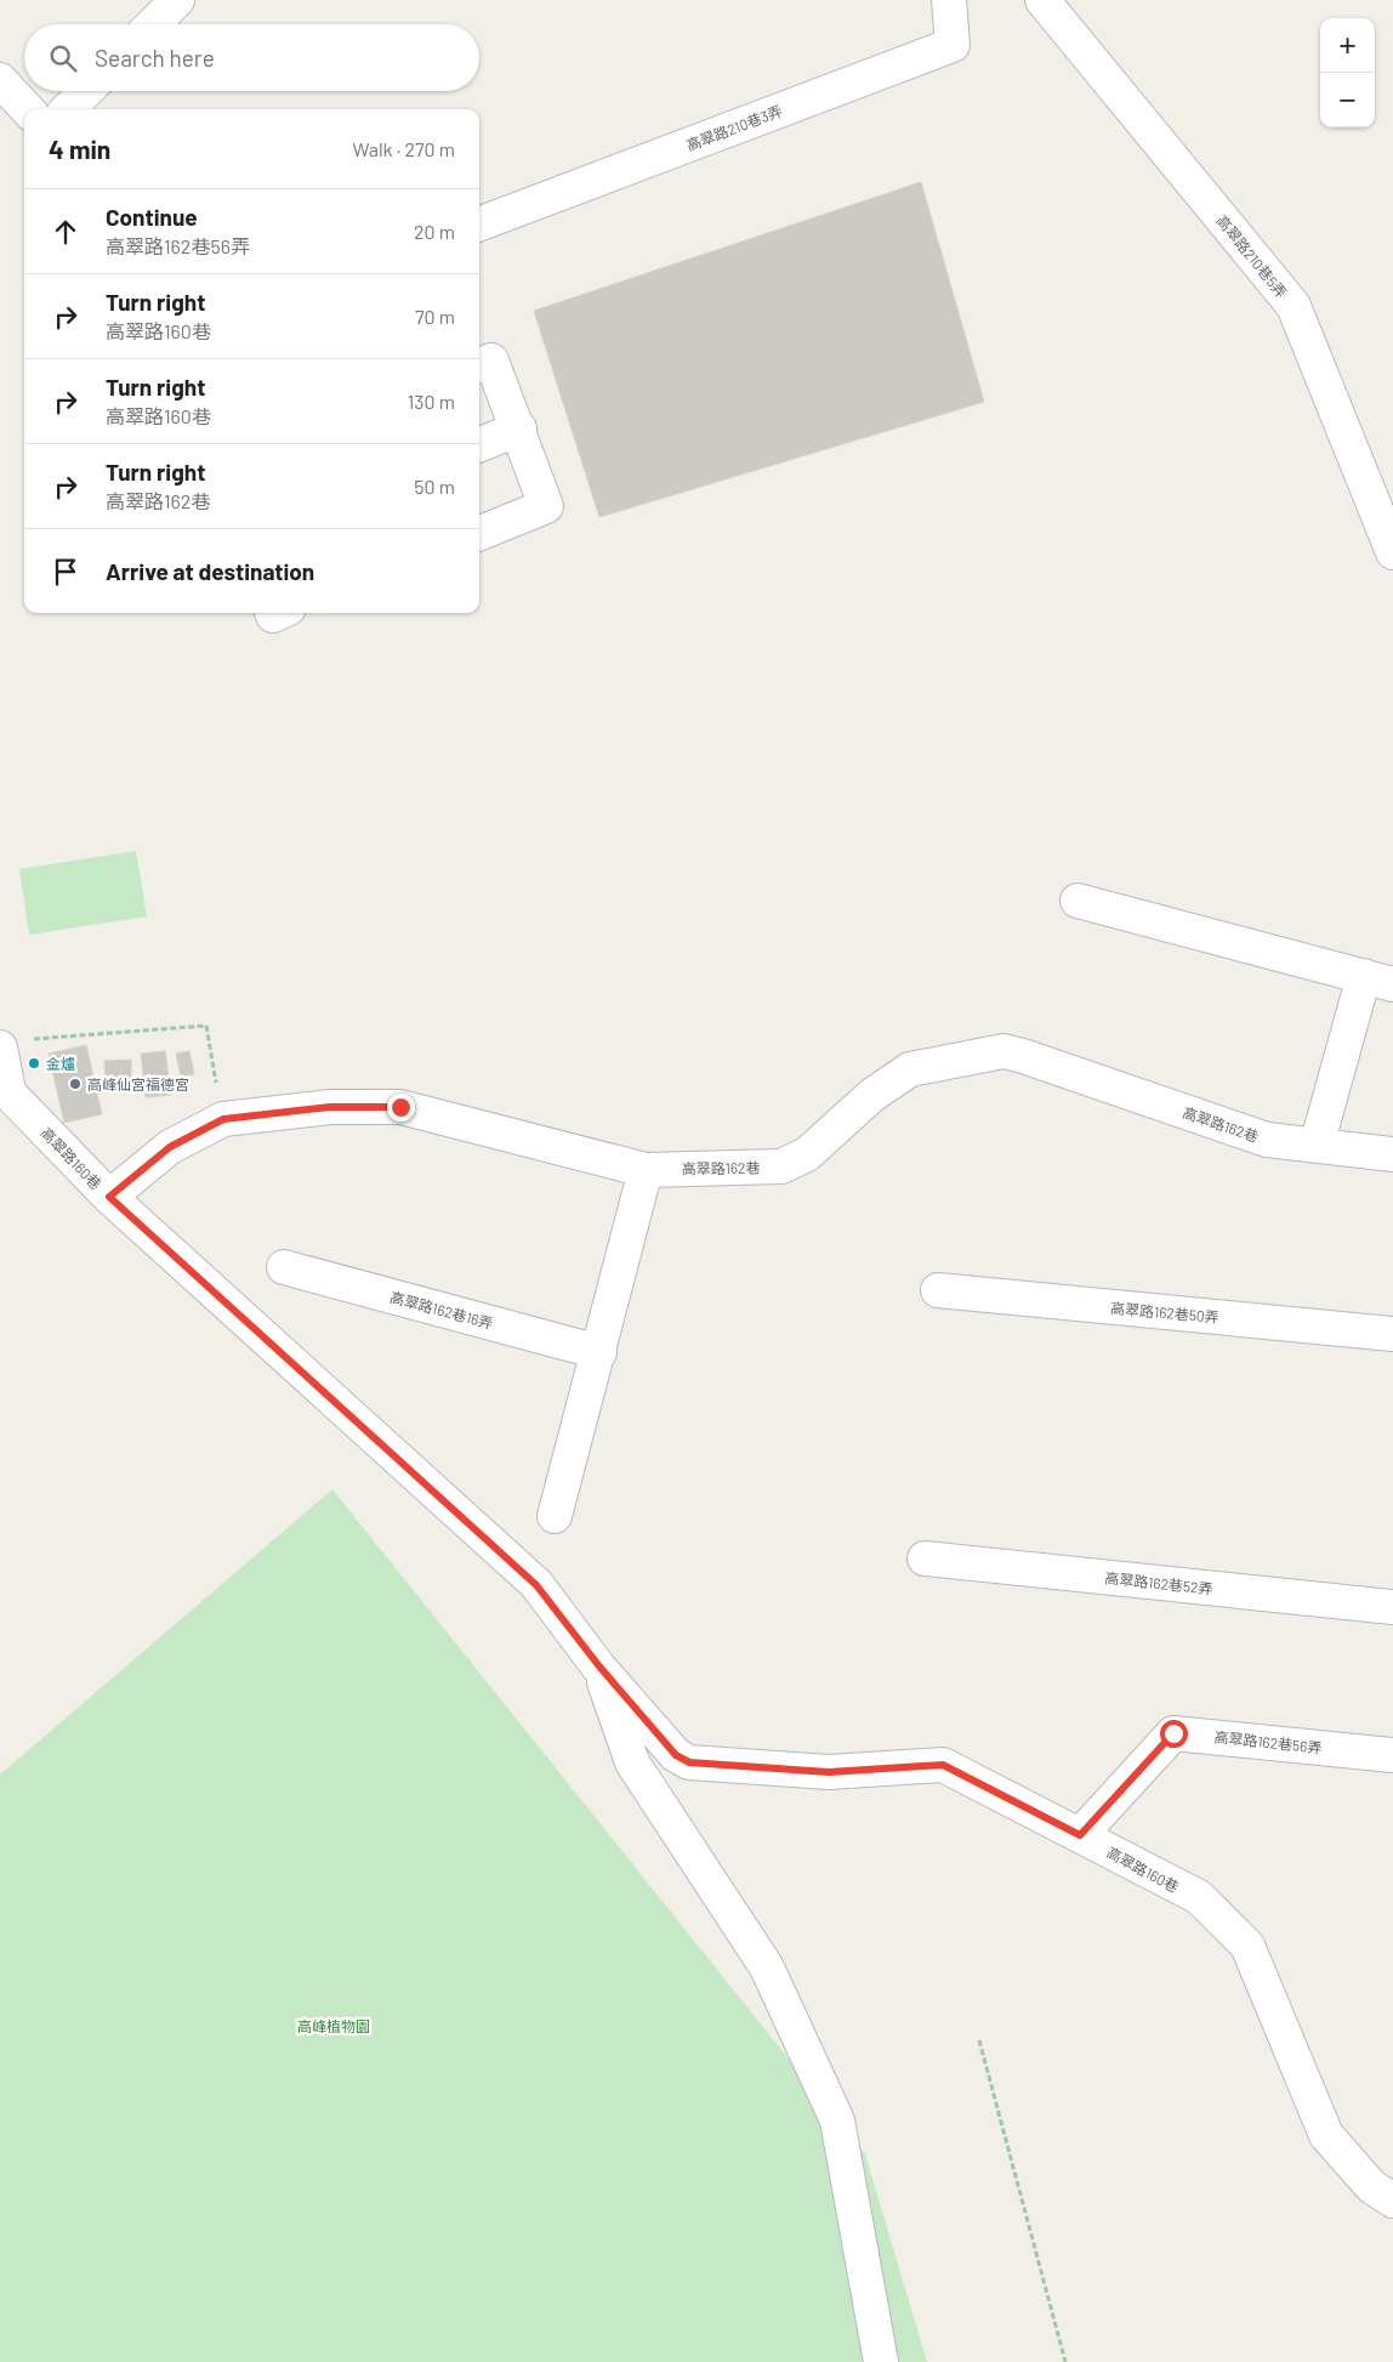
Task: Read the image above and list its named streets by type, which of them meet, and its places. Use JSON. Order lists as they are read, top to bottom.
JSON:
{
  "streets": {
    "street": [
      "高翠路210巷3弄",
      "高翠路210巷5弄",
      "高翠路162巷",
      "高翠路160巷",
      "高翠路162巷16弄",
      "高翠路162巷50弄",
      "高翠路162巷52弄",
      "高翠路162巷56弄"
    ]
  },
  "crossings": [
    ["高翠路162巷", "高翠路160巷"],
    ["高翠路160巷", "高翠路162巷56弄"]
  ],
  "parks": ["高峰植物園"],
  "places": ["金爐", "高峰仙宮福德宮"],
  "page": {
    "map_buttons": ["+", "−"],
    "search": "Search here",
    "heading": ["4 min", "Walk · 270 m"],
    "list": [
      ["Continue", "高翠路162巷56弄", "20 m"],
      ["Turn right", "高翠路160巷", "70 m"],
      ["Turn right", "高翠路160巷", "130 m"],
      ["Turn right", "高翠路162巷", "50 m"],
      "Arrive at destination"
    ]
  }
}
